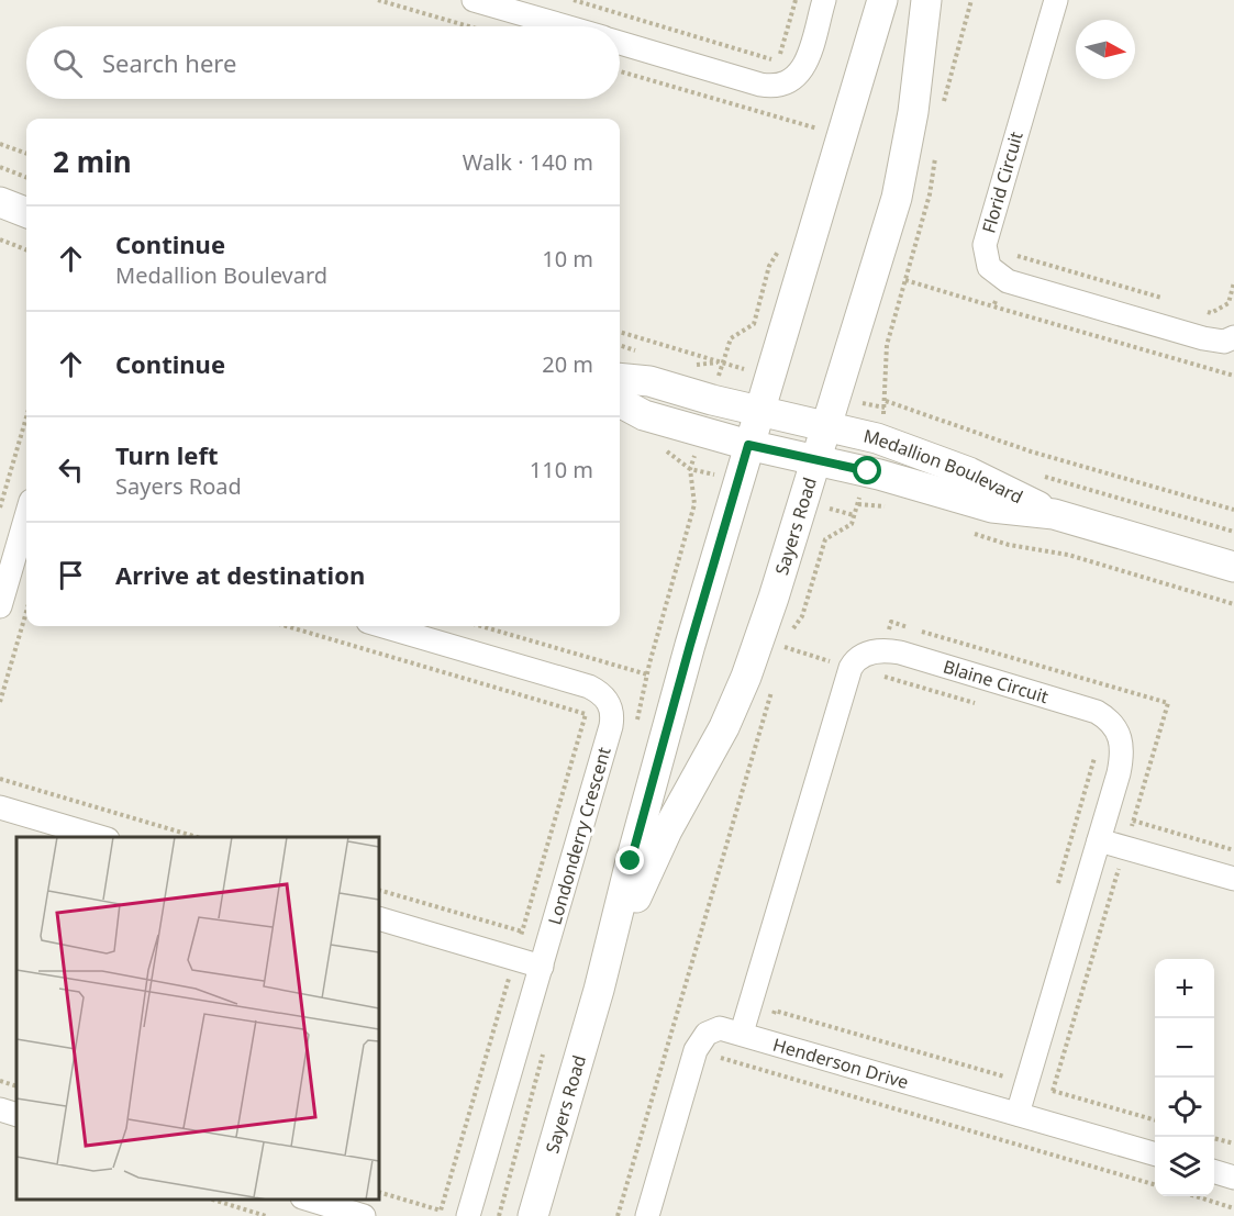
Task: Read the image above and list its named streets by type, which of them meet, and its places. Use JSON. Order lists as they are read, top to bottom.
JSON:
{
  "streets": {
    "street": [
      "Florid Circuit",
      "Medallion Boulevard",
      "Sayers Road",
      "Blaine Circuit",
      "Londonderry Crescent",
      "Henderson Drive"
    ]
  },
  "crossings": [
    ["Medallion Boulevard", "Sayers Road"],
    ["Blaine Circuit", "Henderson Drive"]
  ],
  "north": "right",
  "page": {
    "search": "Search here",
    "heading": ["2 min", "Walk · 140 m"],
    "list": [
      ["Continue", "Medallion Boulevard", "10 m"],
      ["Continue", "20 m"],
      ["Turn left", "Sayers Road", "110 m"],
      "Arrive at destination"
    ],
    "map_buttons": ["+", "−"]
  }
}
